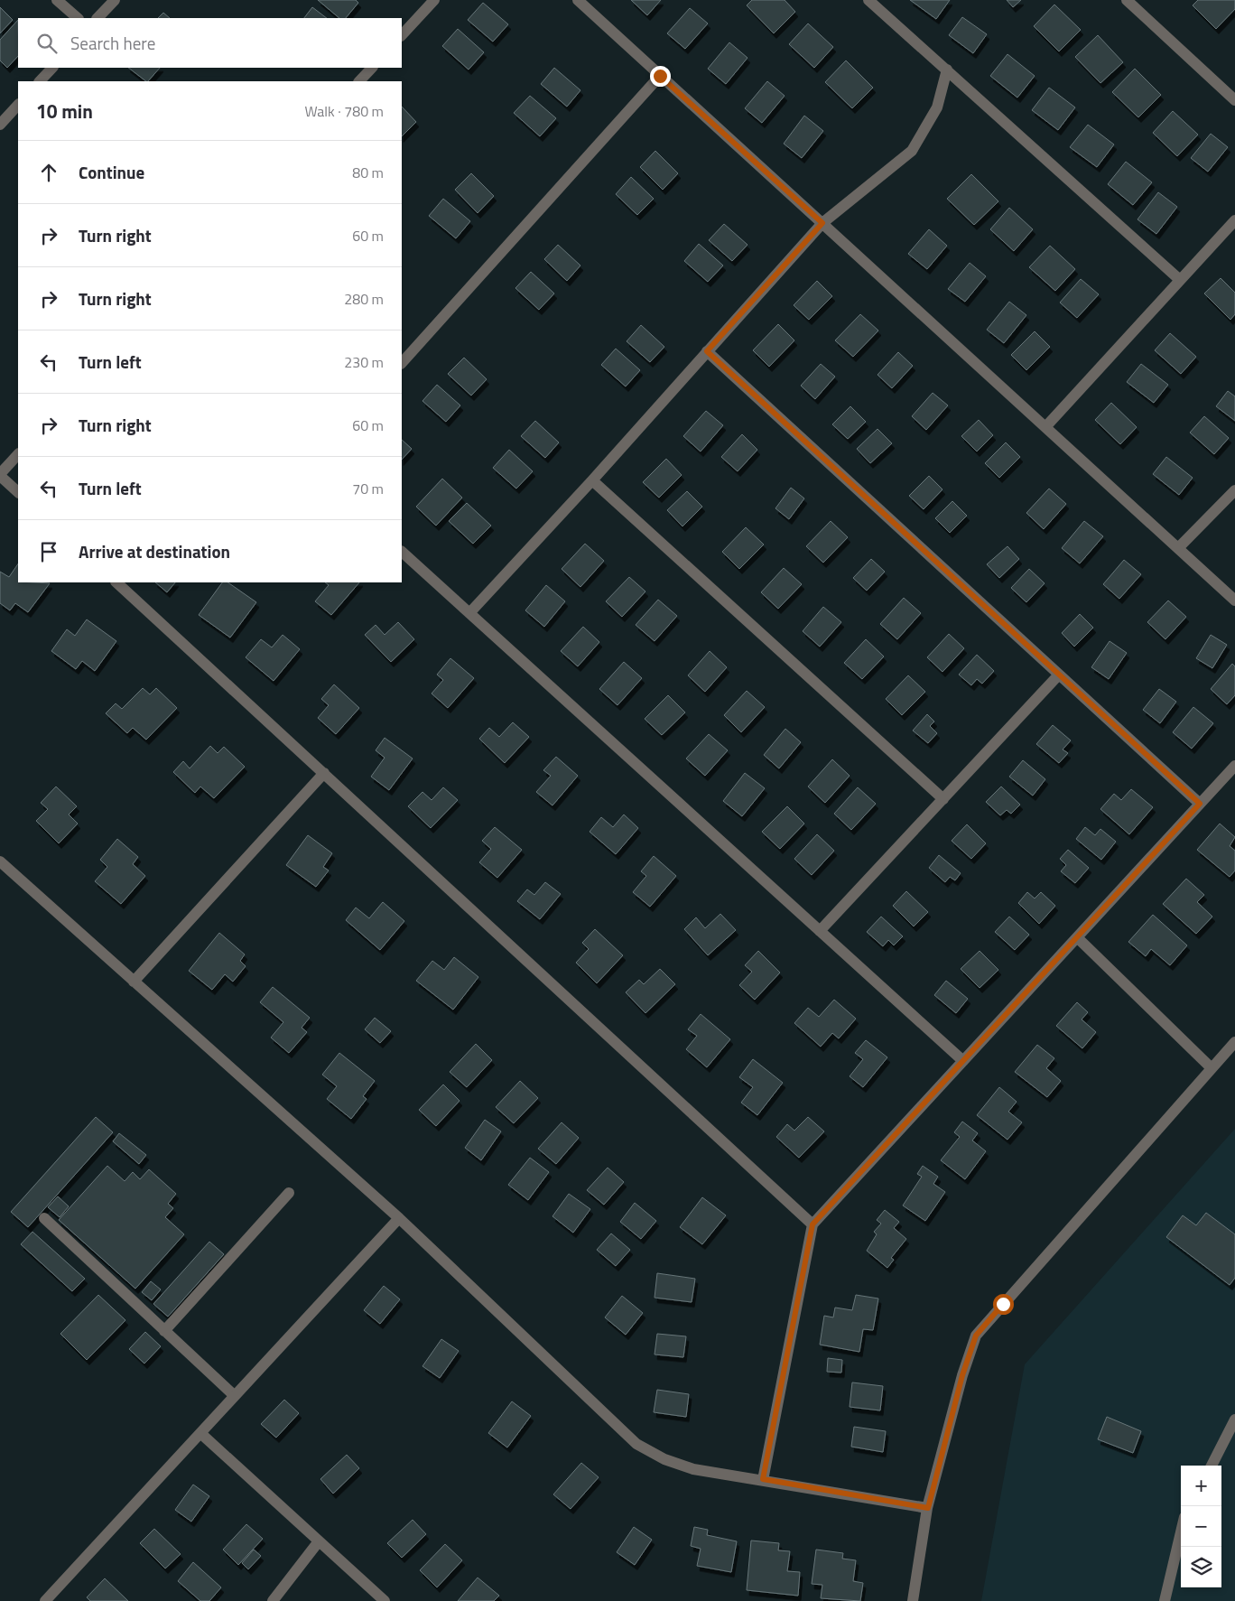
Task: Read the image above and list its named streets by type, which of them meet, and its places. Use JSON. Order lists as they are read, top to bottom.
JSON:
{
  "page": {
    "search": "Search here",
    "heading": ["10 min", "Walk · 780 m"],
    "list": [
      ["Continue", "80 m"],
      ["Turn right", "60 m"],
      ["Turn right", "280 m"],
      ["Turn left", "230 m"],
      ["Turn right", "60 m"],
      ["Turn left", "70 m"],
      "Arrive at destination"
    ],
    "map_buttons": ["+", "−"]
  }
}
